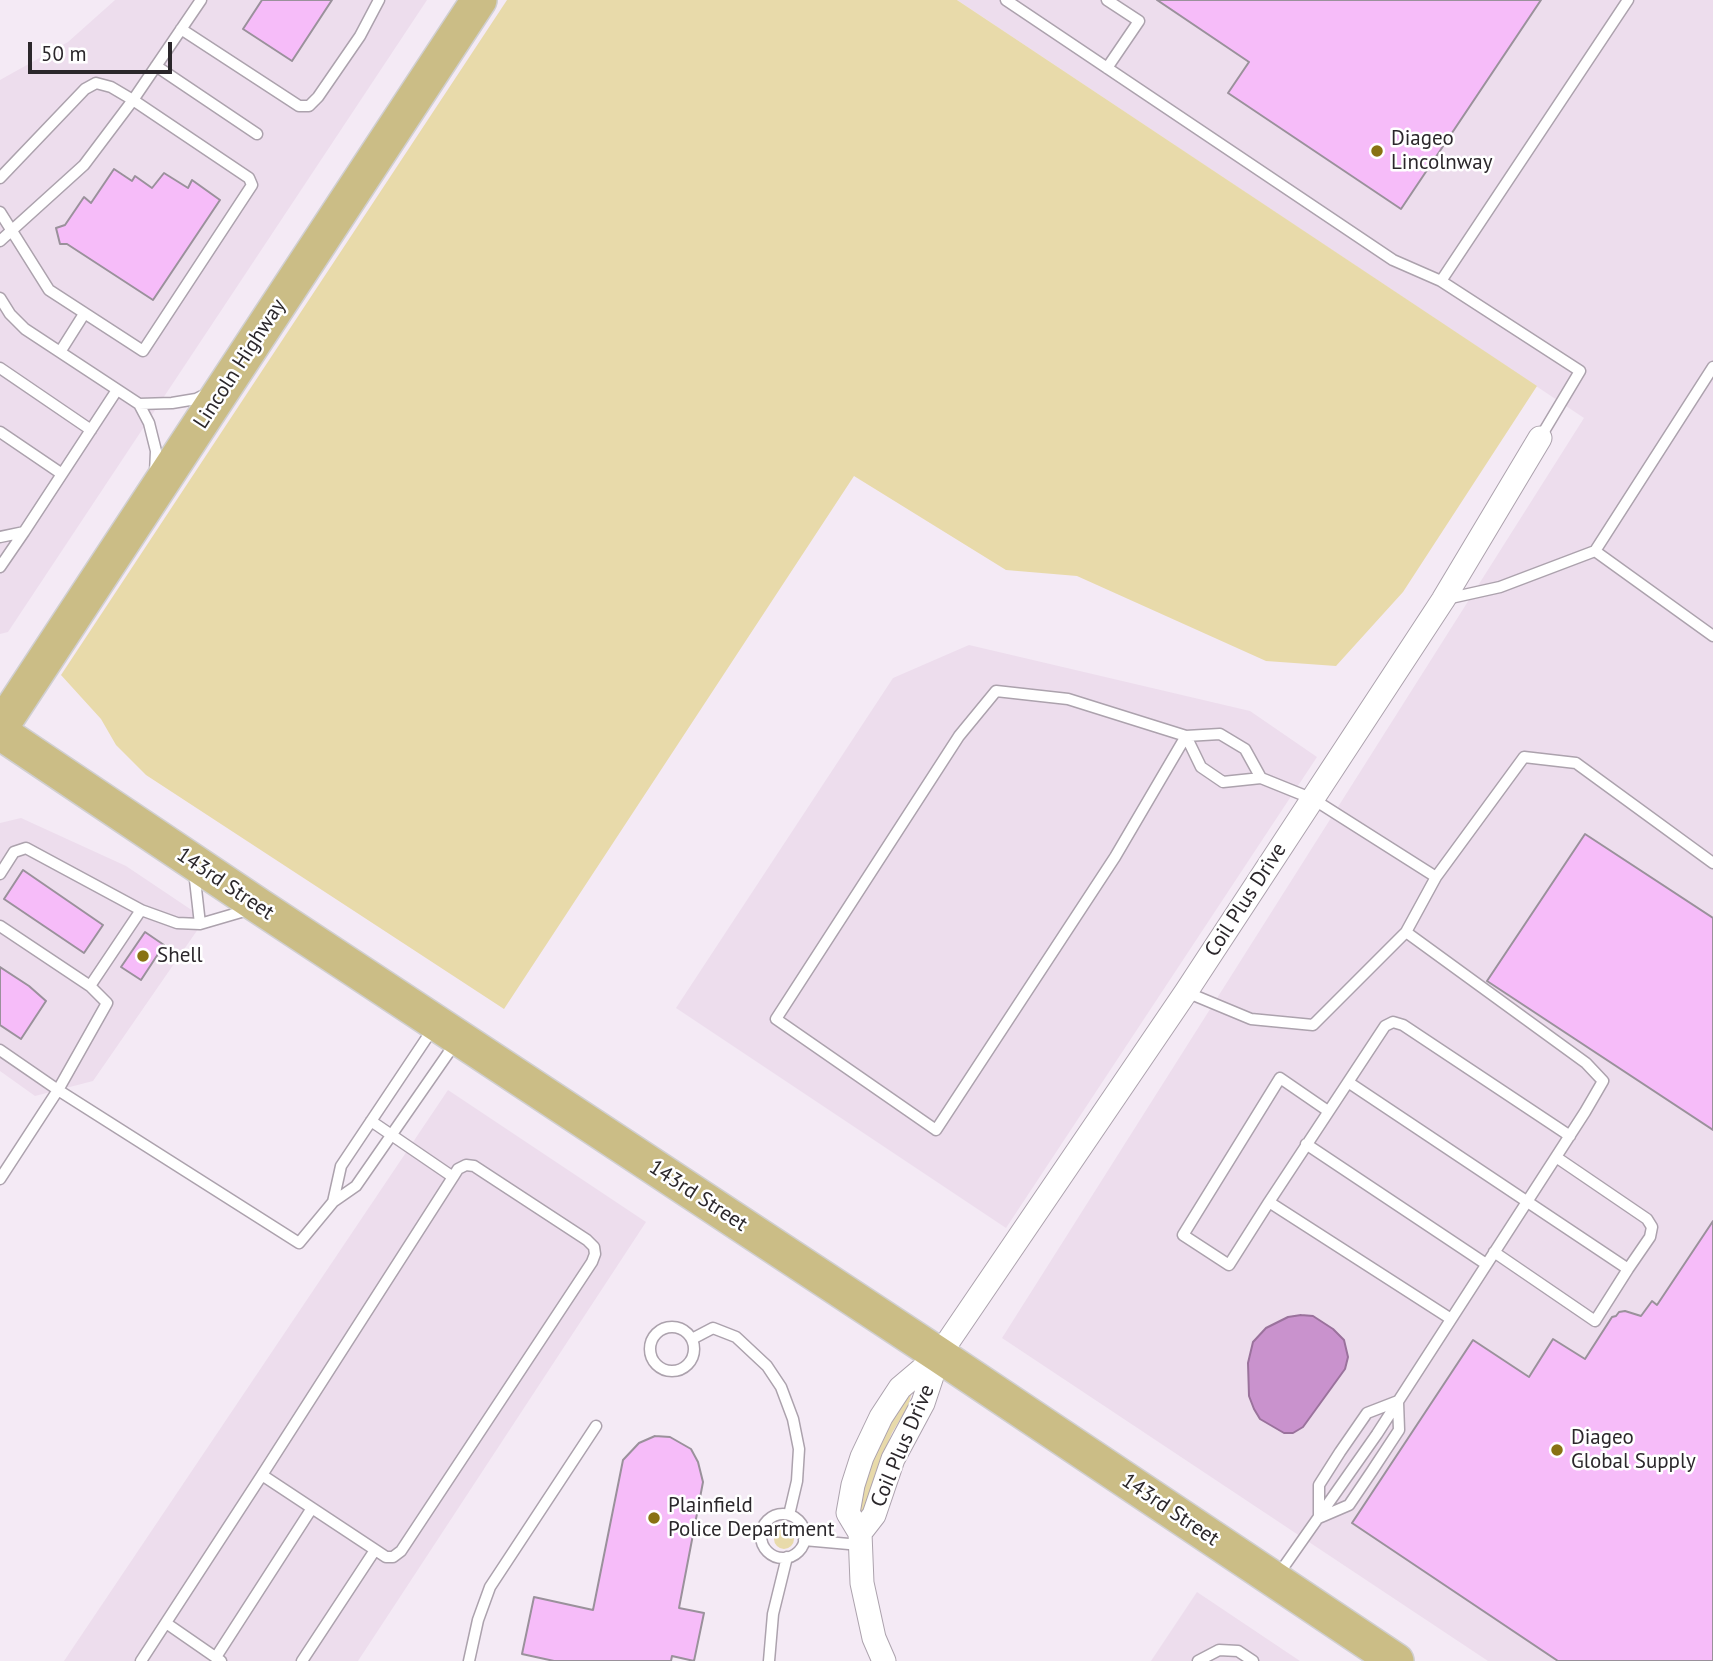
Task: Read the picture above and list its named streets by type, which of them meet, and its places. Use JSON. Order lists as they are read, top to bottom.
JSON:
{
  "streets": {
    "main road": ["Lincoln Highway", "143rd Street"],
    "street": ["Coil Plus Drive"]
  },
  "crossings": [
    ["Lincoln Highway", "143rd Street"],
    ["143rd Street", "Coil Plus Drive"]
  ],
  "places": [
    "Diageo Lincolnway",
    "Shell",
    "Diageo Global Supply",
    "Plainfield Police Department"
  ],
  "scale_bar": "50 m"
}
